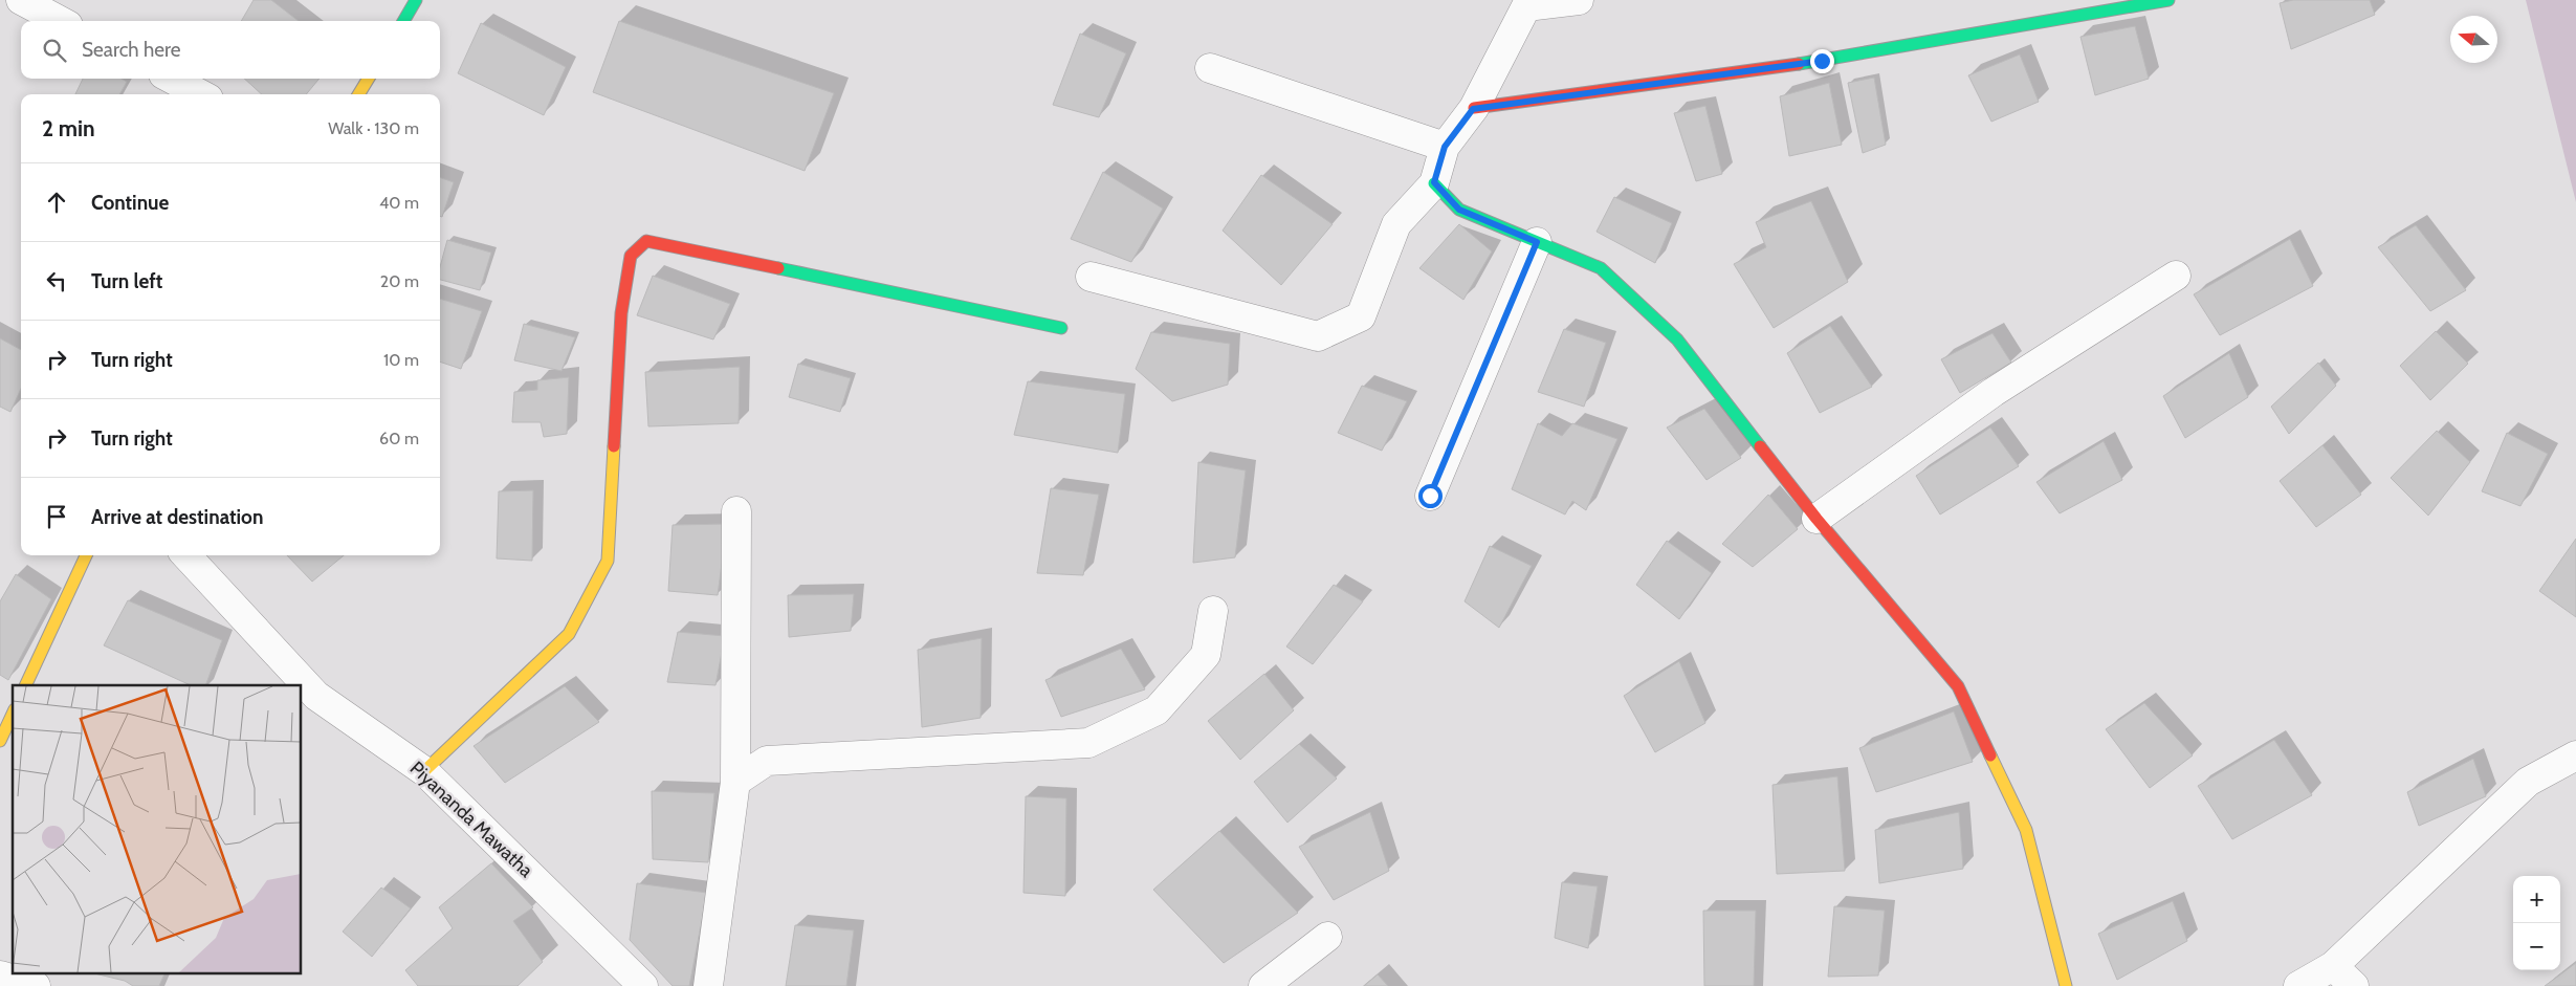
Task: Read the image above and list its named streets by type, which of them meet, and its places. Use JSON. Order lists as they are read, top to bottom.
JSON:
{
  "streets": {
    "street": ["Piyananda Mawatha"]
  },
  "north": "left",
  "page": {
    "search": "Search here",
    "heading": ["2 min", "Walk · 130 m"],
    "list": [
      ["Continue", "40 m"],
      ["Turn left", "20 m"],
      ["Turn right", "10 m"],
      ["Turn right", "60 m"],
      "Arrive at destination"
    ],
    "map_buttons": ["+", "−"]
  }
}
